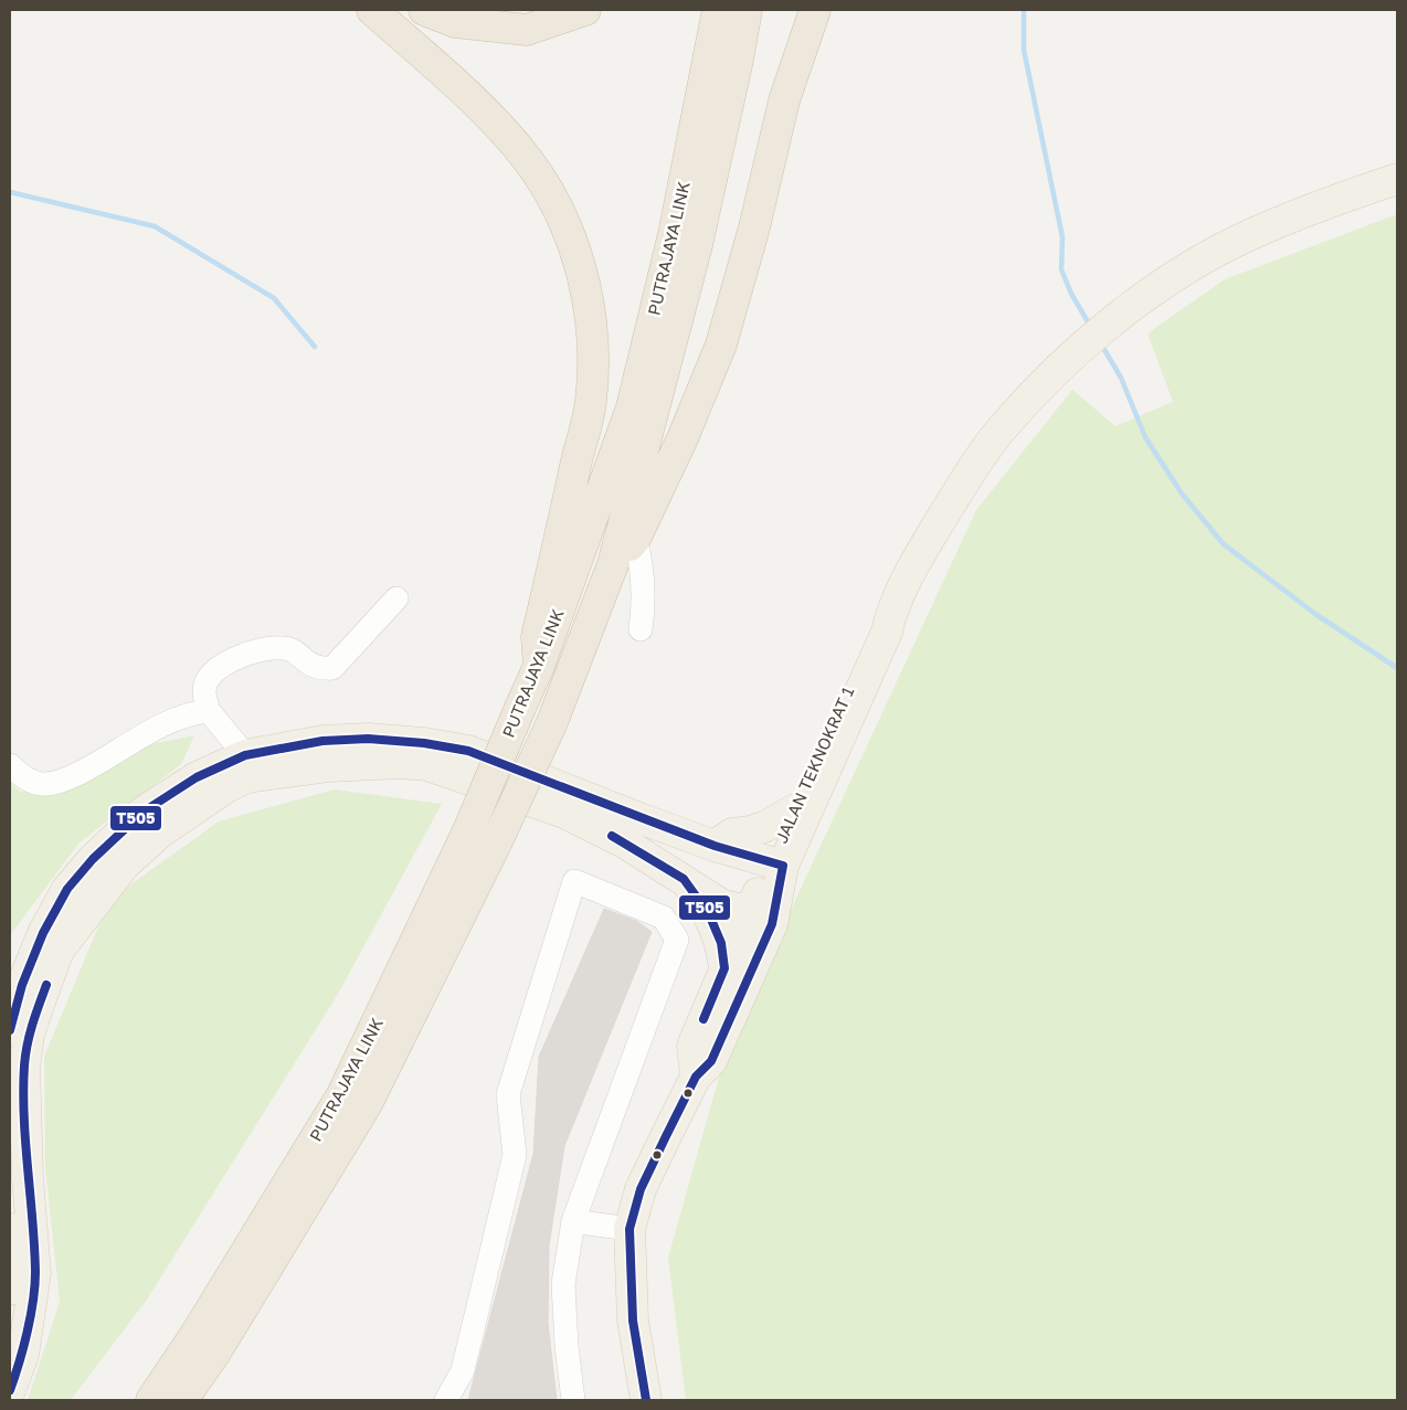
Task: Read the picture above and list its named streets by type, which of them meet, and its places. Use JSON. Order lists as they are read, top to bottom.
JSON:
{
  "streets": {
    "highway": ["PUTRAJAYA LINK"],
    "main road": ["JALAN TEKNOKRAT 1"]
  },
  "lines": ["transit line T505"]
}
